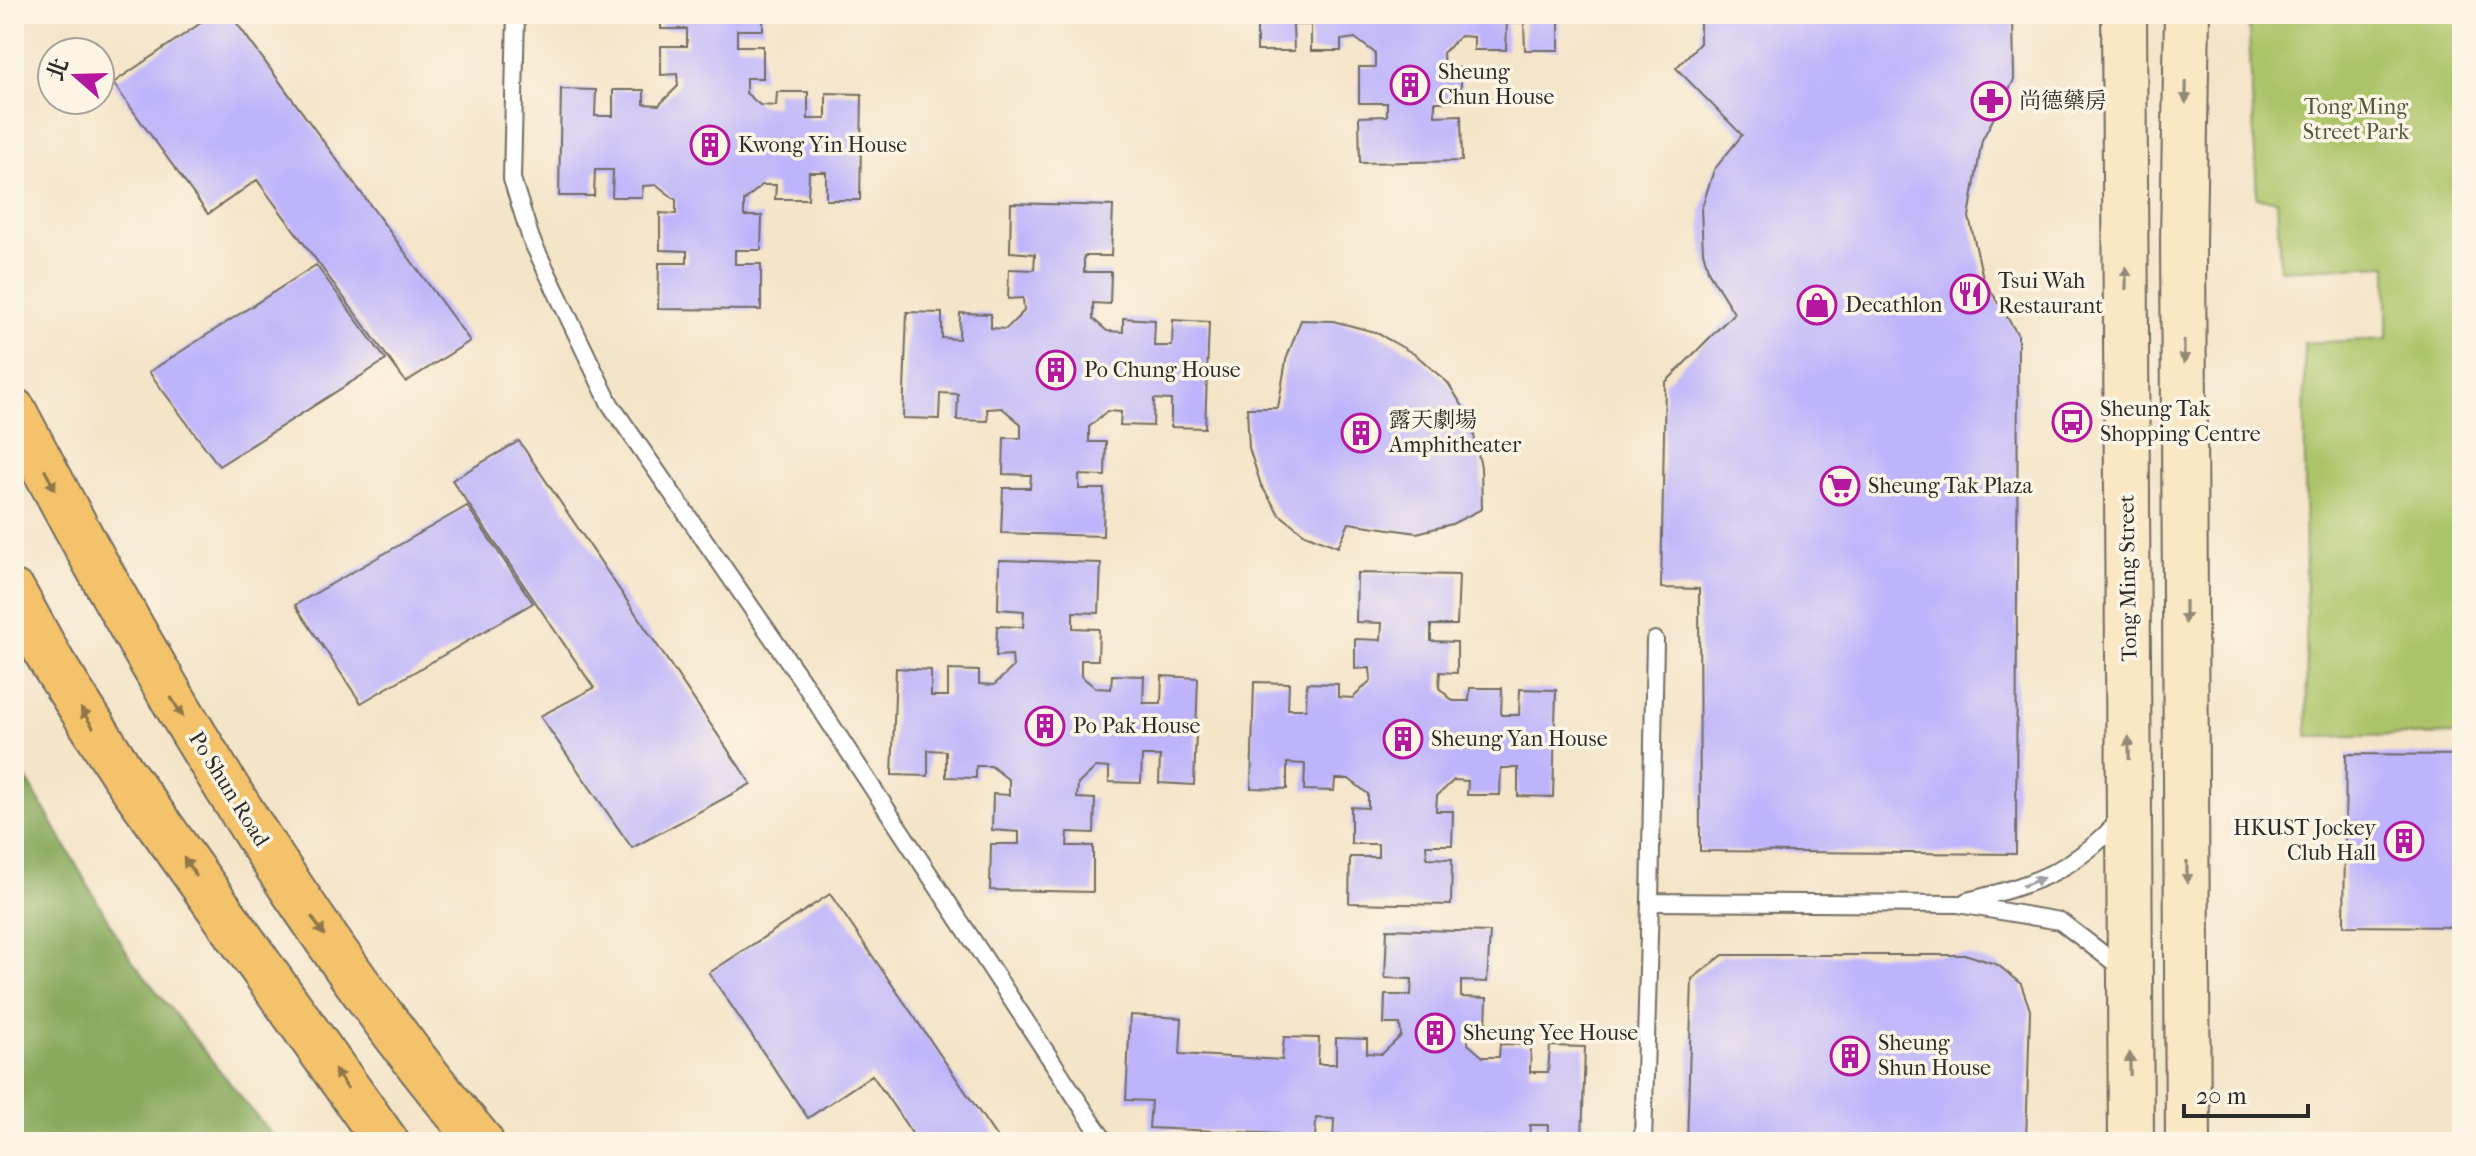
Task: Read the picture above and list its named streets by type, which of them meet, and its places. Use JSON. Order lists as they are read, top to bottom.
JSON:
{
  "streets": {
    "main road": ["Tong Ming Street", "Po Shun Road"]
  },
  "parks": ["Tong Ming Street Park"],
  "places": {
    "building": [
      "Sheung Chun House",
      "Kwong Yin House",
      "Po Chung House",
      "露天劇場 Amphitheater",
      "Po Pak House",
      "Sheung Yan House",
      "HKUST Jockey Club Hall",
      "Sheung Yee House",
      "Sheung Shun House"
    ],
    "pharmacy": ["尚德藥房"],
    "restaurant": ["Tsui Wah Restaurant"],
    "shop": ["Decathlon"],
    "bus stop": ["Sheung Tak Shopping Centre"],
    "supermarket": ["Sheung Tak Plaza"]
  },
  "scale_bar": "20 m",
  "north": "left"
}
